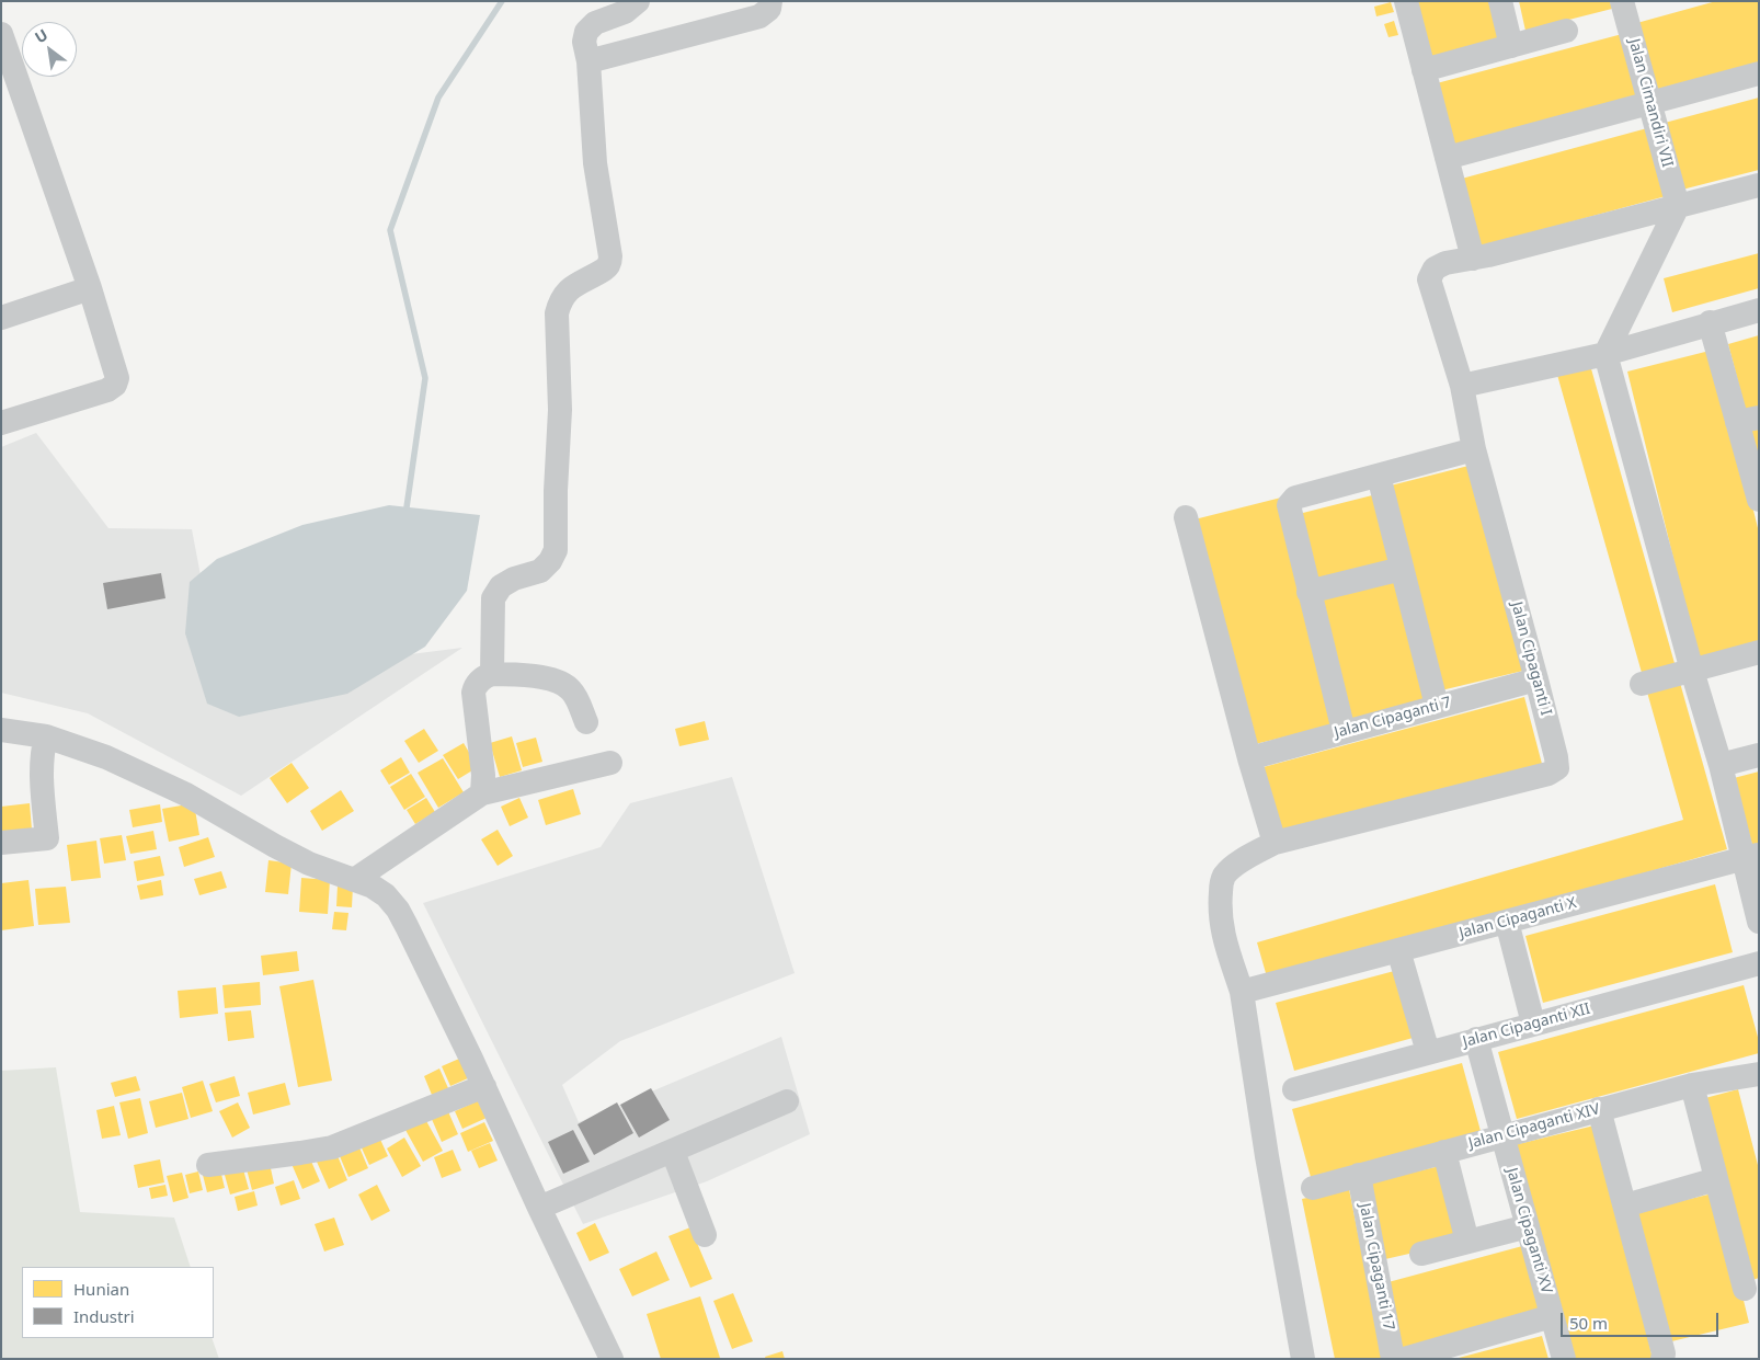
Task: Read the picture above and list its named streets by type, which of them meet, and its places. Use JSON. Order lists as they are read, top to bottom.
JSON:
{
  "streets": {
    "street": [
      "Jalan Cimandiri VII",
      "Jalan Cipaganti I",
      "Jalan Cipaganti 7",
      "Jalan Cipaganti X",
      "Jalan Cipaganti XII",
      "Jalan Cipaganti XIV",
      "Jalan Cipaganti XV",
      "Jalan Cipaganti 17"
    ]
  },
  "crossings": [
    ["Jalan Cipaganti I", "Jalan Cipaganti 7"],
    ["Jalan Cipaganti XII", "Jalan Cipaganti XV"],
    ["Jalan Cipaganti XIV", "Jalan Cipaganti XV"],
    ["Jalan Cipaganti XIV", "Jalan Cipaganti 17"]
  ],
  "legend": ["Hunian", "Industri"],
  "scale_bar": "50 m",
  "north": "top left"
}
